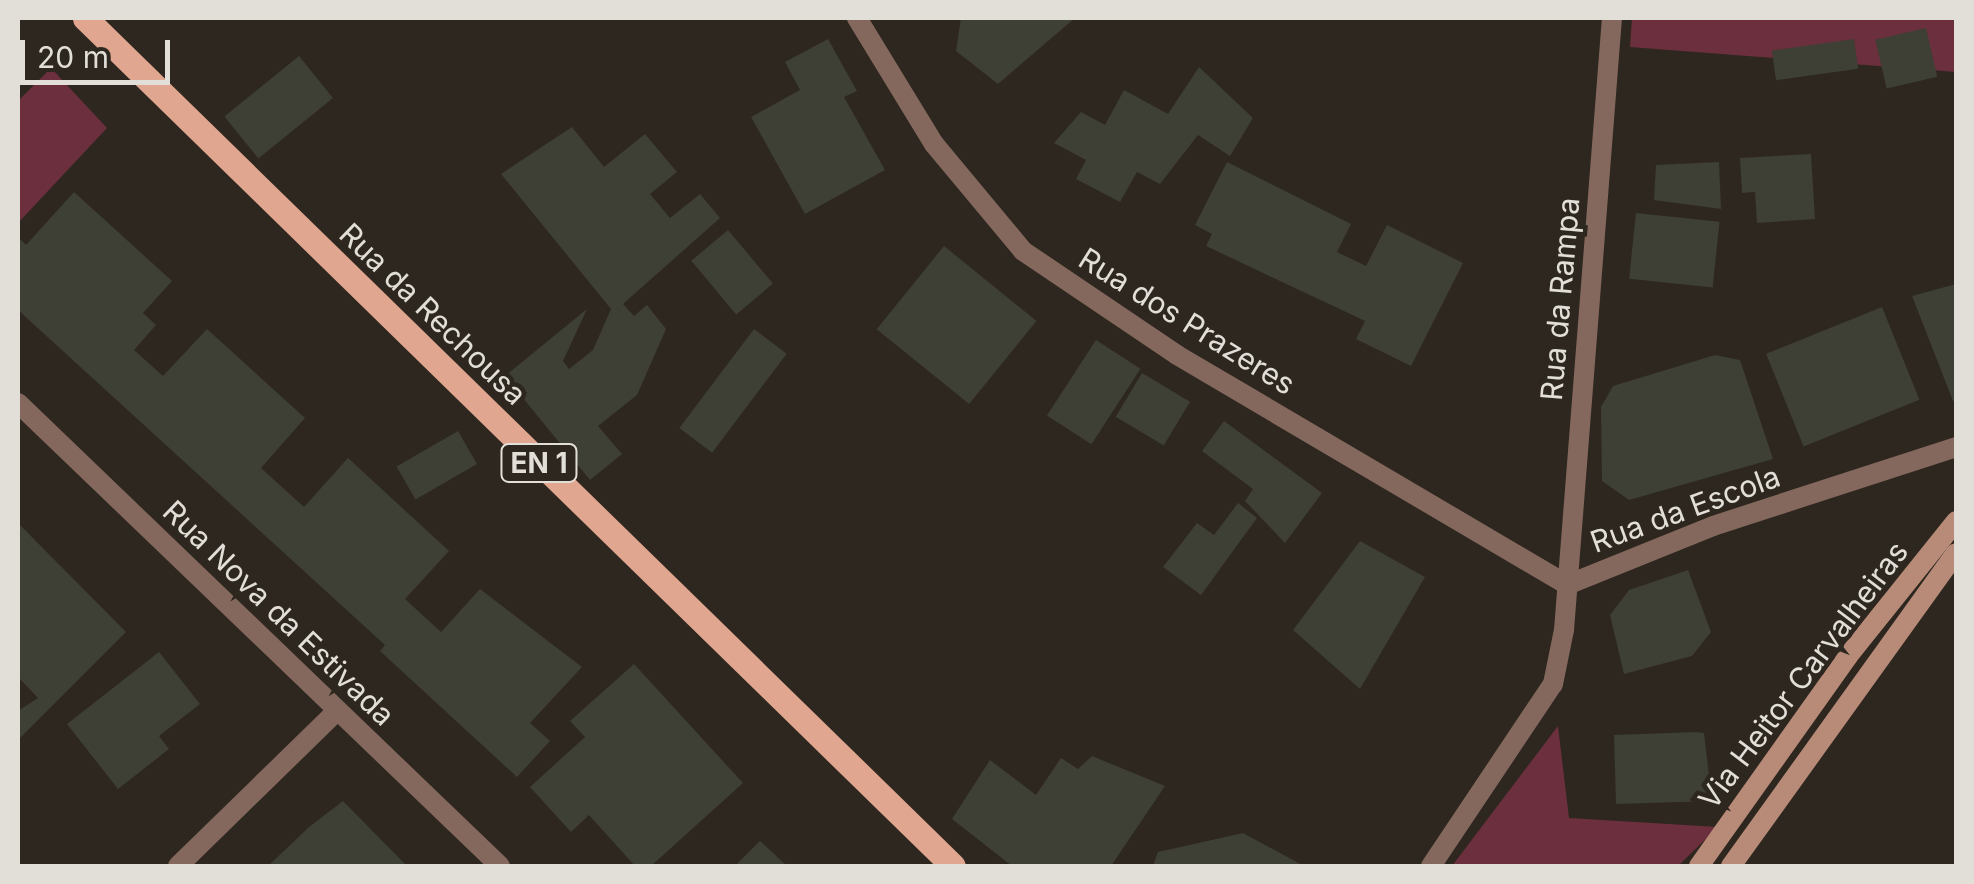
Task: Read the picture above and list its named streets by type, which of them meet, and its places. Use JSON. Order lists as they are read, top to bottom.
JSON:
{
  "streets": {
    "main road": ["Rua da Rechousa", "EN 1", "Via Heitor Carvalheiras"],
    "street": [
      "Rua da Rampa",
      "Rua dos Prazeres",
      "Rua da Escola",
      "Rua Nova da Estivada"
    ]
  },
  "crossings": [
    ["Rua da Rampa", "Rua dos Prazeres"],
    ["Rua da Rampa", "Rua da Escola"],
    ["Rua dos Prazeres", "Rua da Escola"]
  ],
  "scale_bar": "20 m"
}
